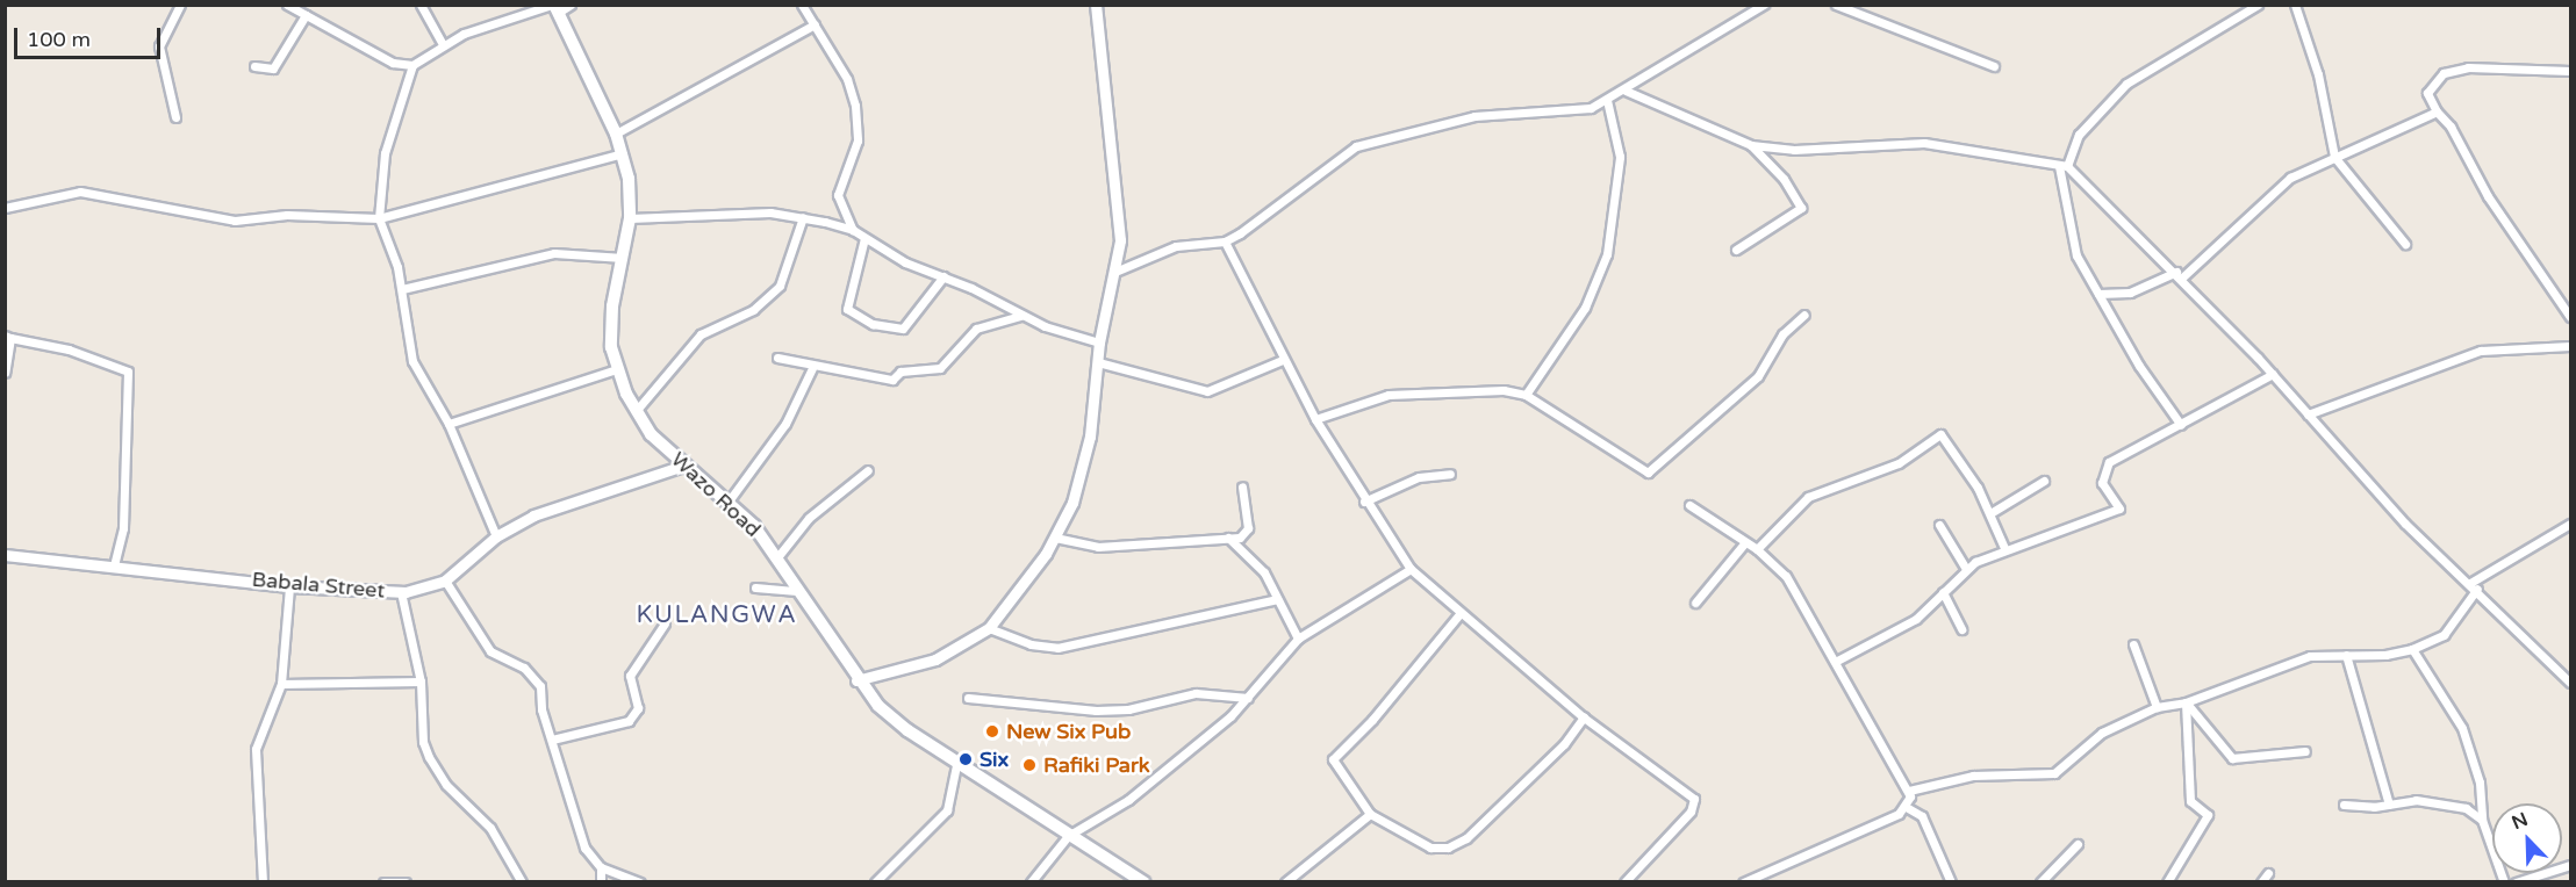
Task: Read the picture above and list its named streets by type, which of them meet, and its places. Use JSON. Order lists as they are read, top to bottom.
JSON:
{
  "streets": {
    "main road": ["Wazo Road"],
    "street": ["Babala Street"]
  },
  "crossings": [
    ["Wazo Road", "Babala Street"]
  ],
  "districts": ["KULANGWA"],
  "places": ["New Six Pub", "Six", "Rafiki Park"],
  "scale_bar": "100 m",
  "north": "top left"
}
